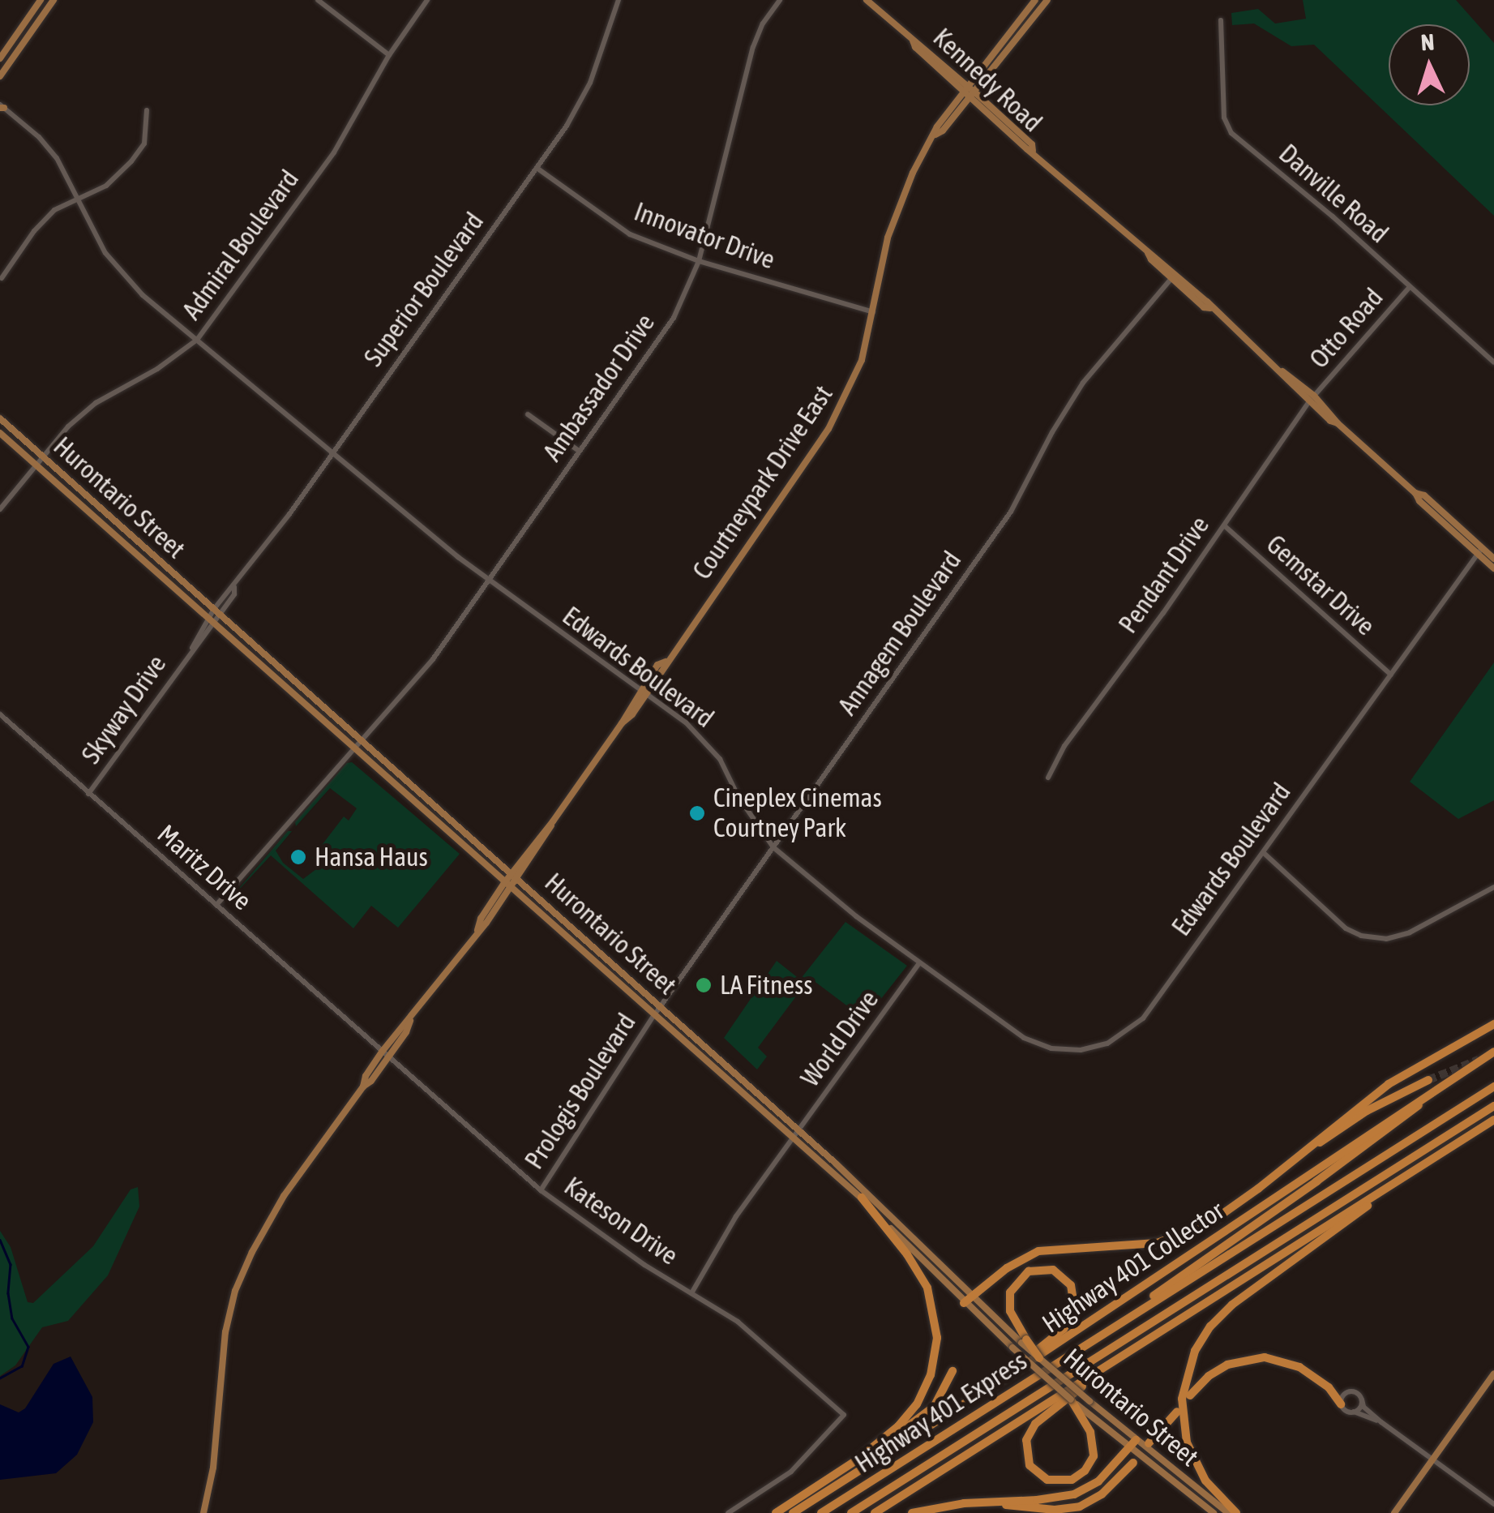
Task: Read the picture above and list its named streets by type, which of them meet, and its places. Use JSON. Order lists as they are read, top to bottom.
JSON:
{
  "streets": {
    "highway": ["Highway 401 Collector", "Highway 401 Express"],
    "main road": ["Kennedy Road", "Courtneypark Drive East", "Hurontario Street"],
    "street": [
      "Danville Road",
      "Innovator Drive",
      "Admiral Boulevard",
      "Superior Boulevard",
      "Otto Road",
      "Ambassador Drive",
      "Pendant Drive",
      "Gemstar Drive",
      "Annagem Boulevard",
      "Edwards Boulevard",
      "Skyway Drive",
      "Maritz Drive",
      "World Drive",
      "Prologis Boulevard",
      "Kateson Drive"
    ]
  },
  "crossings": [
    ["Kennedy Road", "Otto Road"],
    ["Kennedy Road", "Courtneypark Drive East"],
    ["Kennedy Road", "Pendant Drive"],
    ["Kennedy Road", "Annagem Boulevard"],
    ["Kennedy Road", "Edwards Boulevard"],
    ["Danville Road", "Otto Road"],
    ["Innovator Drive", "Superior Boulevard"],
    ["Innovator Drive", "Ambassador Drive"],
    ["Innovator Drive", "Courtneypark Drive East"],
    ["Admiral Boulevard", "Hurontario Street"],
    ["Admiral Boulevard", "Edwards Boulevard"],
    ["Superior Boulevard", "Hurontario Street"],
    ["Superior Boulevard", "Edwards Boulevard"],
    ["Superior Boulevard", "Skyway Drive"],
    ["Otto Road", "Pendant Drive"],
    ["Ambassador Drive", "Hurontario Street"],
    ["Ambassador Drive", "Edwards Boulevard"],
    ["Ambassador Drive", "Maritz Drive"],
    ["Courtneypark Drive East", "Hurontario Street"],
    ["Courtneypark Drive East", "Edwards Boulevard"],
    ["Hurontario Street", "Annagem Boulevard"],
    ["Hurontario Street", "Skyway Drive"],
    ["Hurontario Street", "World Drive"],
    ["Hurontario Street", "Prologis Boulevard"],
    ["Pendant Drive", "Gemstar Drive"],
    ["Gemstar Drive", "Edwards Boulevard"],
    ["Annagem Boulevard", "Edwards Boulevard"],
    ["Annagem Boulevard", "Prologis Boulevard"],
    ["Edwards Boulevard", "World Drive"],
    ["Skyway Drive", "Maritz Drive"],
    ["Maritz Drive", "Kateson Drive"],
    ["World Drive", "Kateson Drive"],
    ["Prologis Boulevard", "Kateson Drive"]
  ],
  "places": ["Cineplex Cinemas Courtney Park", "Hansa Haus", "LA Fitness"],
  "north": "top"
}
